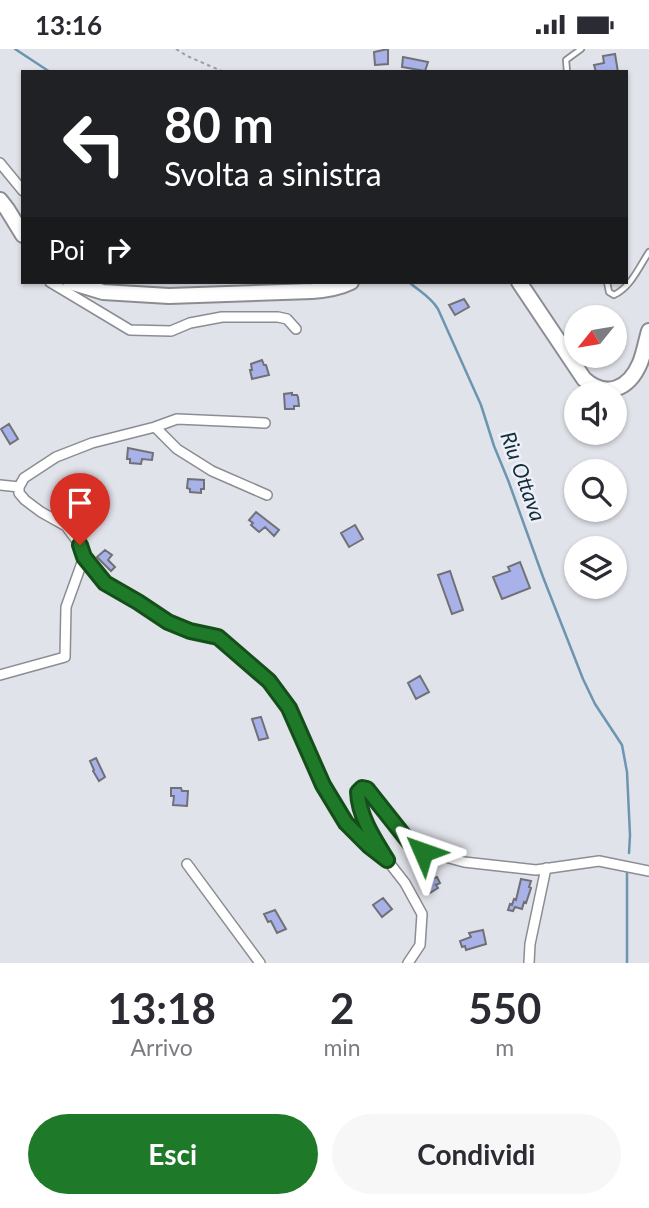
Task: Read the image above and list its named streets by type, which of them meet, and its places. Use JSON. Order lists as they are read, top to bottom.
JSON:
{
  "water": ["Riu Ottava"],
  "north": "bottom left",
  "page": {
    "status": "13:16",
    "turn": ["80 m", "Svolta a sinistra"],
    "then": "Poi",
    "eta": [
      "13:18",
      "Arrivo",
      "2",
      "min",
      "550",
      "m"
    ],
    "buttons": ["Esci", "Condividi"]
  }
}
